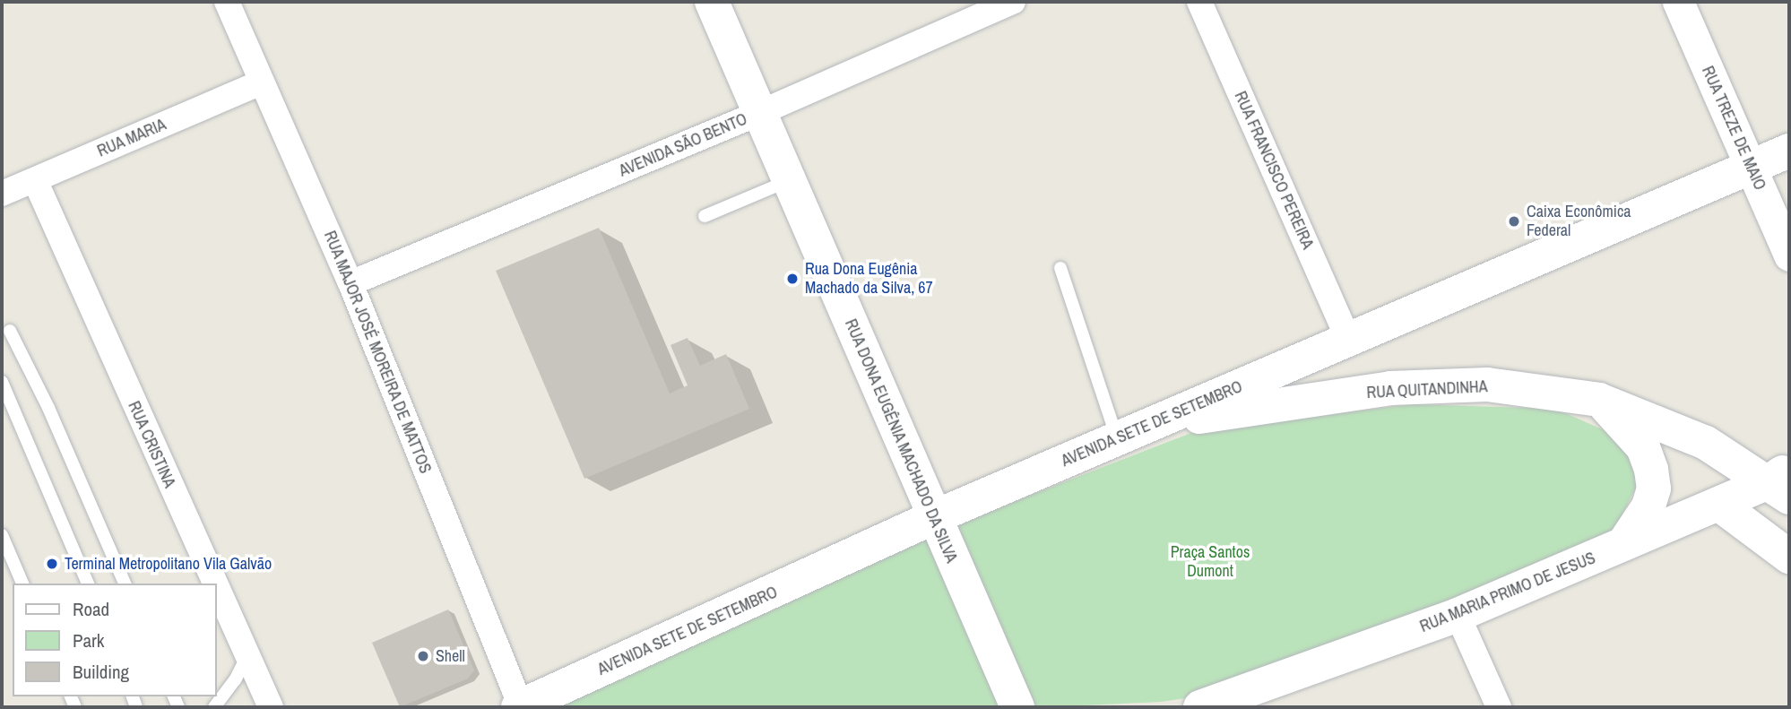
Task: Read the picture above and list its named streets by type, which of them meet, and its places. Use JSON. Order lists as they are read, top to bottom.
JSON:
{
  "streets": {
    "main road": [
      "RUA QUITANDINHA",
      "AVENIDA SETE DE SETEMBRO",
      "RUA DONA EUGÊNIA MACHADO DA SILVA",
      "RUA MARIA PRIMO DE JESUS"
    ],
    "street": [
      "RUA TREZE DE MAIO",
      "RUA MARIA",
      "AVENIDA SÃO BENTO",
      "RUA FRANCISCO PEREIRA",
      "RUA MAJOR JOSÉ MOREIRA DE MATTOS",
      "RUA CRISTINA"
    ]
  },
  "crossings": [
    ["RUA TREZE DE MAIO", "AVENIDA SETE DE SETEMBRO"],
    ["RUA MARIA", "RUA MAJOR JOSÉ MOREIRA DE MATTOS"],
    ["RUA MARIA", "RUA CRISTINA"],
    ["AVENIDA SÃO BENTO", "RUA MAJOR JOSÉ MOREIRA DE MATTOS"],
    ["AVENIDA SÃO BENTO", "RUA DONA EUGÊNIA MACHADO DA SILVA"],
    ["RUA FRANCISCO PEREIRA", "AVENIDA SETE DE SETEMBRO"],
    ["RUA MAJOR JOSÉ MOREIRA DE MATTOS", "AVENIDA SETE DE SETEMBRO"],
    ["RUA QUITANDINHA", "AVENIDA SETE DE SETEMBRO"],
    ["RUA QUITANDINHA", "RUA MARIA PRIMO DE JESUS"],
    ["AVENIDA SETE DE SETEMBRO", "RUA DONA EUGÊNIA MACHADO DA SILVA"]
  ],
  "parks": ["Praça Santos Dumont"],
  "places": [
    "Caixa Econômica Federal",
    "Rua Dona Eugênia Machado da Silva, 67",
    "Terminal Metropolitano Vila Galvão",
    "Shell"
  ],
  "legend": ["Road", "Park", "Building"]
}
